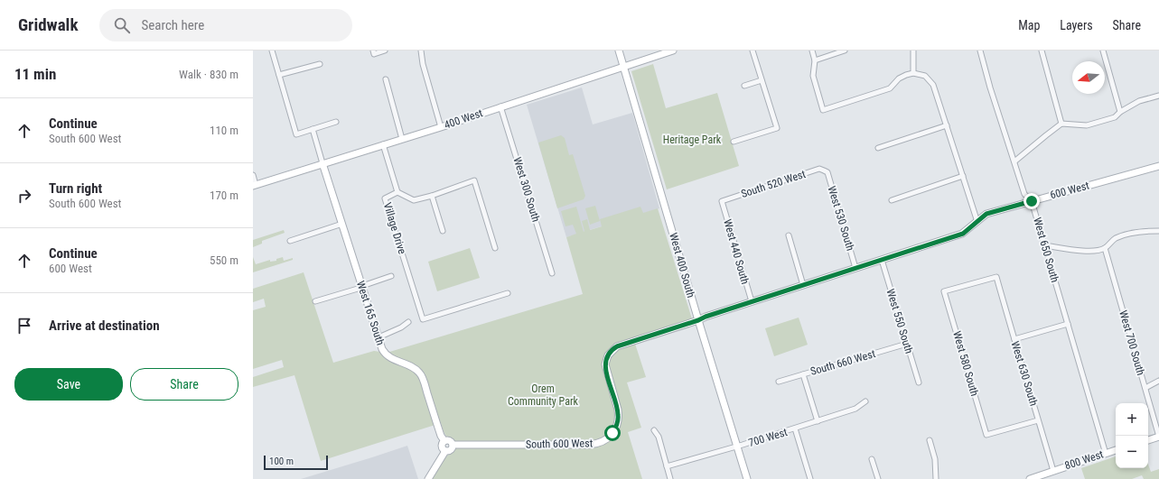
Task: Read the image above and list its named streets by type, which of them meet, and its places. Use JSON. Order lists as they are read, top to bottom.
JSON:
{
  "streets": {
    "street": [
      "400 West",
      "South 520 West",
      "West 300 South",
      "600 West",
      "West 530 South",
      "Village Drive",
      "West 650 South",
      "West 440 South",
      "West 400 South",
      "West 165 South",
      "West 550 South",
      "West 700 South",
      "South 660 West",
      "West 580 South",
      "West 630 South",
      "700 West",
      "South 600 West",
      "800 West"
    ]
  },
  "crossings": [
    ["400 West", "West 300 South"],
    ["400 West", "Village Drive"],
    ["400 West", "West 400 South"],
    ["400 West", "West 165 South"],
    ["South 520 West", "West 530 South"],
    ["South 520 West", "West 440 South"],
    ["600 West", "West 530 South"],
    ["600 West", "West 650 South"],
    ["600 West", "West 440 South"],
    ["600 West", "West 400 South"],
    ["600 West", "West 550 South"],
    ["600 West", "South 600 West"],
    ["West 650 South", "800 West"],
    ["West 400 South", "700 West"],
    ["West 400 South", "South 600 West"],
    ["West 165 South", "South 600 West"],
    ["West 550 South", "South 660 West"],
    ["West 580 South", "West 630 South"],
    ["West 630 South", "800 West"]
  ],
  "parks": ["Heritage Park", "Orem Community Park"],
  "scale_bar": "100 m",
  "north": "left",
  "page": {
    "header": "Gridwalk",
    "search": "Search here",
    "nav": ["Map", "Layers", "Share"],
    "heading": ["11 min", "Walk · 830 m"],
    "list": [
      ["Continue", "South 600 West", "110 m"],
      ["Turn right", "South 600 West", "170 m"],
      ["Continue", "600 West", "550 m"],
      "Arrive at destination"
    ],
    "buttons": ["Save", "Share"],
    "map_buttons": ["+", "−"],
    "scale": "100 m"
  }
}
